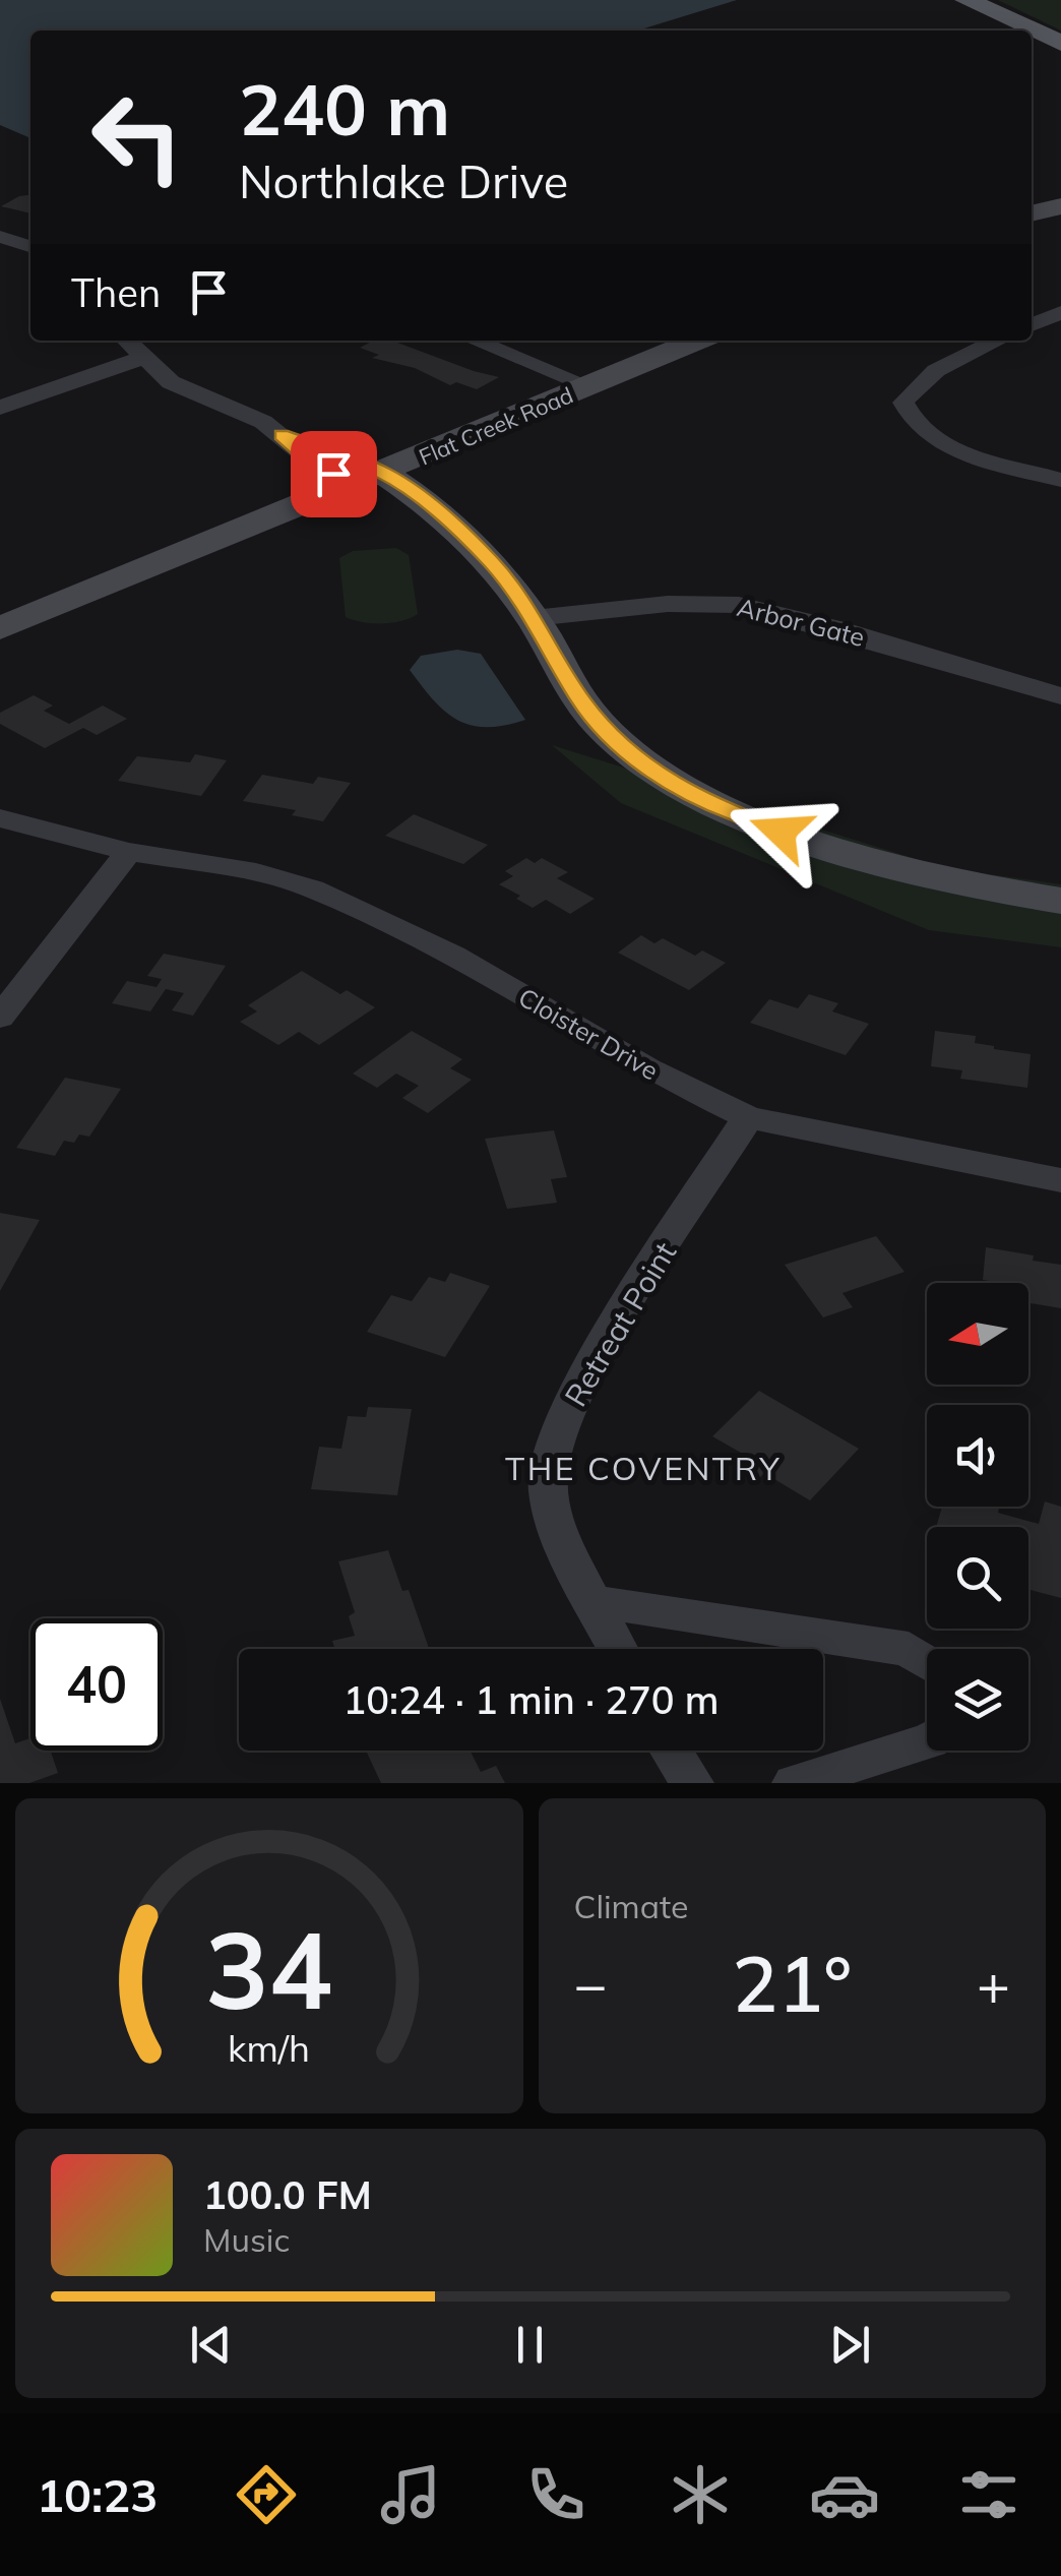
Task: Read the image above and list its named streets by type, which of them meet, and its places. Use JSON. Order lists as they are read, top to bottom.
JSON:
{
  "streets": {
    "street": [
      "Flat Creek Road",
      "Arbor Gate",
      "Cloister Drive",
      "Retreat Point"
    ]
  },
  "crossings": [
    ["Cloister Drive", "Retreat Point"]
  ],
  "districts": ["THE COVENTRY"],
  "north": "left",
  "page": {
    "turn": ["240 m", "Northlake Drive"],
    "then": "Then",
    "limit": "40",
    "trip": "10:24 · 1 min · 270 m",
    "tile": "Climate",
    "heat": ["−", "21°", "+"],
    "song": ["100.0 FM", "Music"],
    "tabs": "10:23",
    "gauge": ["34", "km/h"]
  }
}
